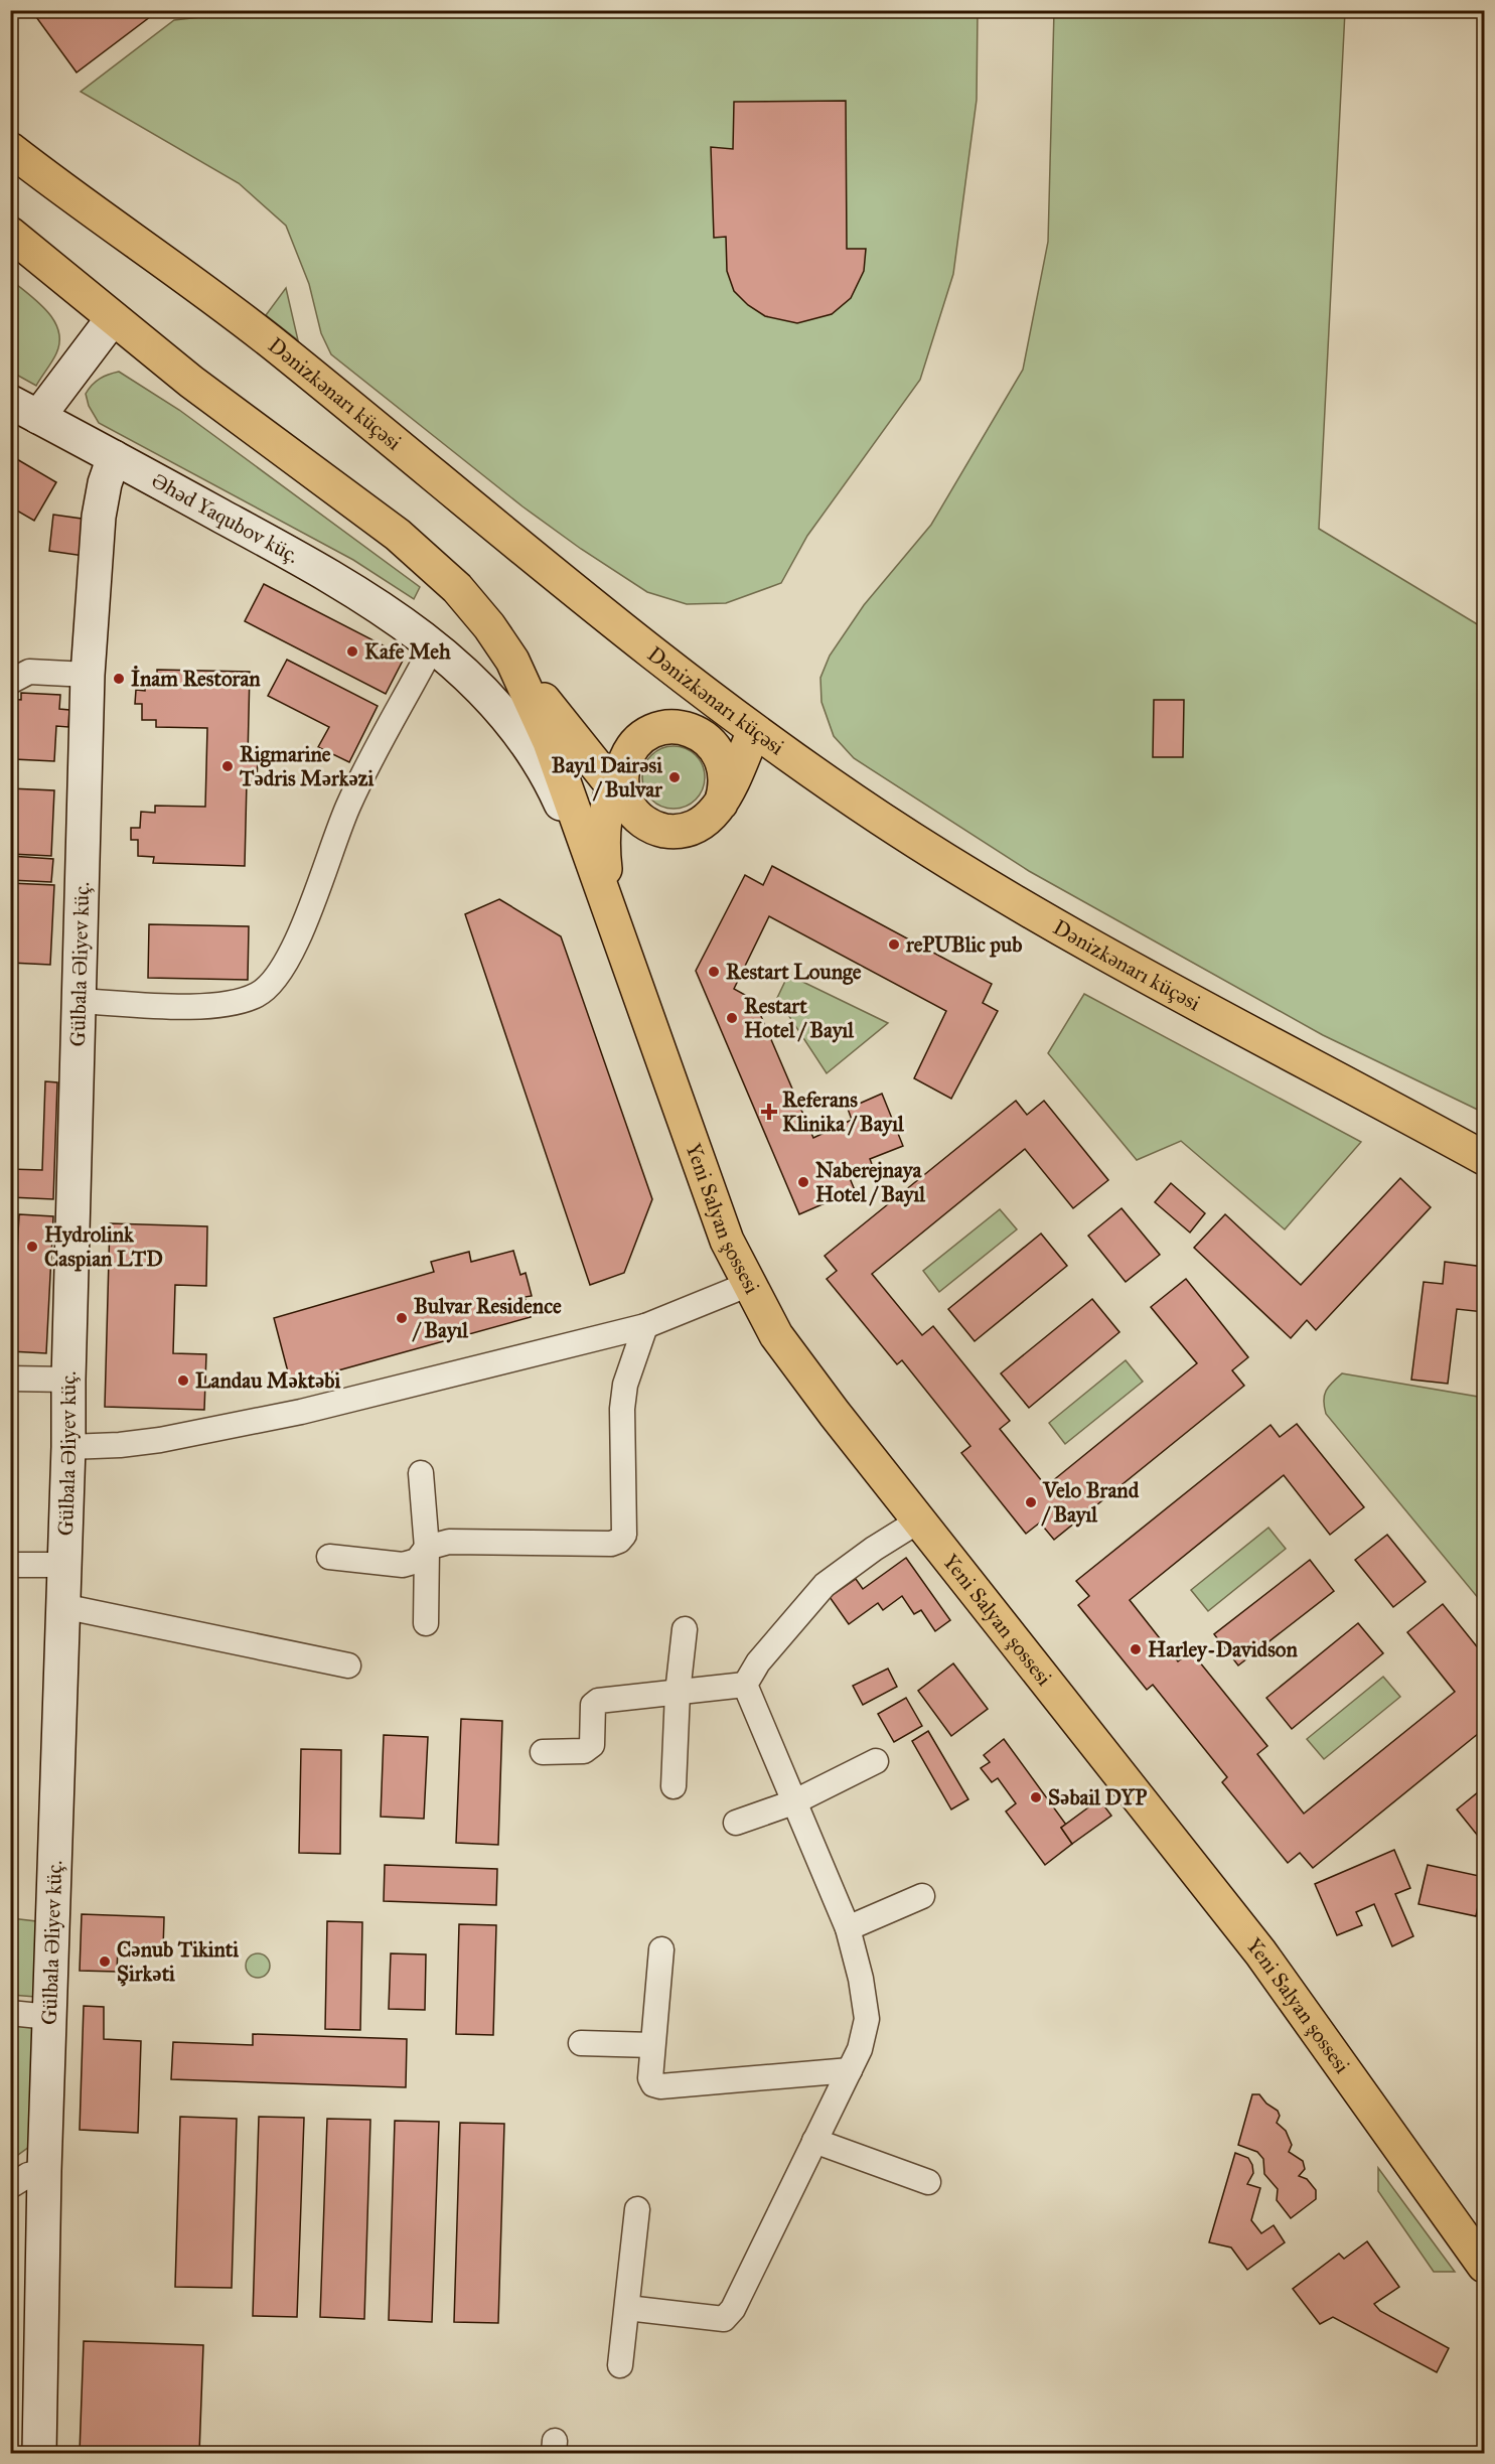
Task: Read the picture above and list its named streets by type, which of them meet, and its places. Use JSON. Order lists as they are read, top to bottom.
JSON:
{
  "streets": {
    "highway": ["Dənizkənarı küçəsi", "Yeni Salyan şossesi"],
    "street": ["Əhəd Yaqubov küç.", "Gülbala Əliyev küç."]
  },
  "crossings": [
    ["Əhəd Yaqubov küç.", "Gülbala Əliyev küç."],
    ["Əhəd Yaqubov küç.", "Yeni Salyan şossesi"]
  ],
  "places": {
    "other": [
      "Kafe Meh",
      "İnam Restoran",
      "Rigmarine Tədris Mərkəzi",
      "Bayıl Dairəsi / Bulvar",
      "rePUBlic pub",
      "Restart Lounge",
      "Restart Hotel / Bayıl",
      "Naberejnaya Hotel / Bayıl",
      "Hydrolink Caspian LTD",
      "Bulvar Residence / Bayıl",
      "Landau Məktəbi",
      "Velo Brand / Bayıl",
      "Harley-Davidson",
      "Səbail DYP",
      "Cənub Tikinti Şirkəti"
    ],
    "health": ["Referans Klinika / Bayıl"]
  }
}
